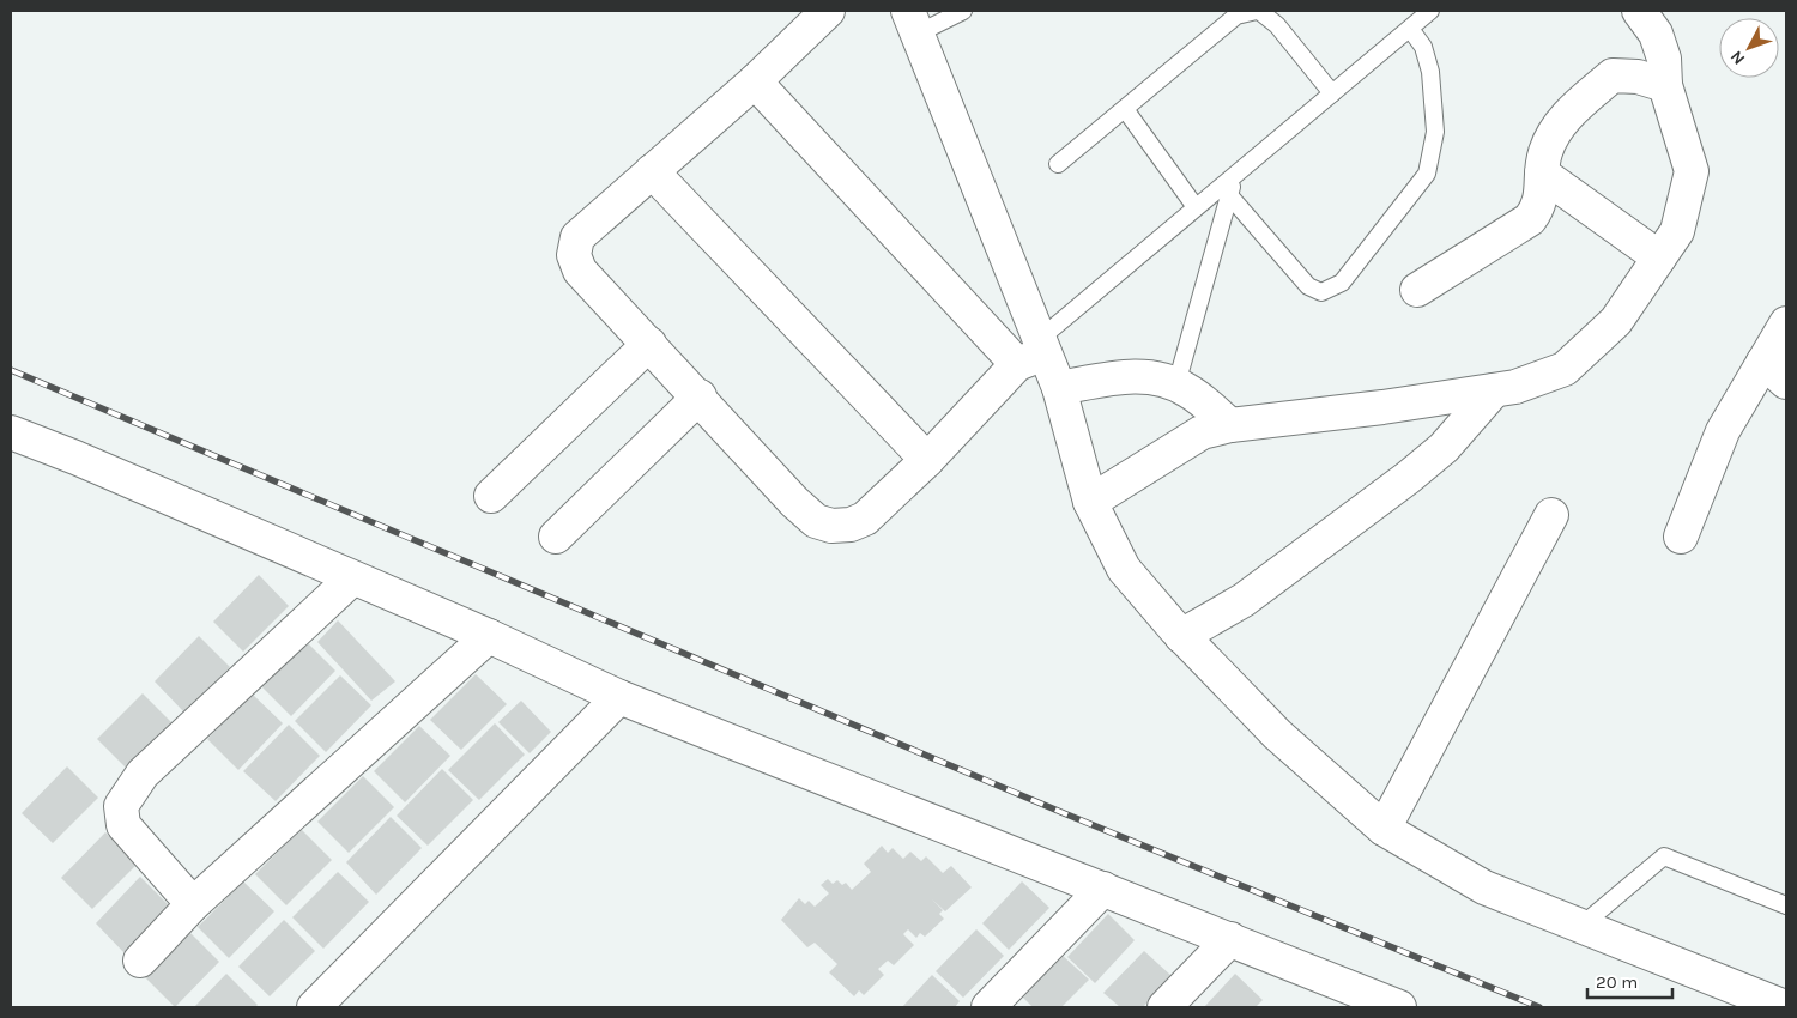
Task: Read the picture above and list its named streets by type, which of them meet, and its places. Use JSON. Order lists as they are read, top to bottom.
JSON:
{
  "scale_bar": "20 m",
  "north": "bottom left"
}
